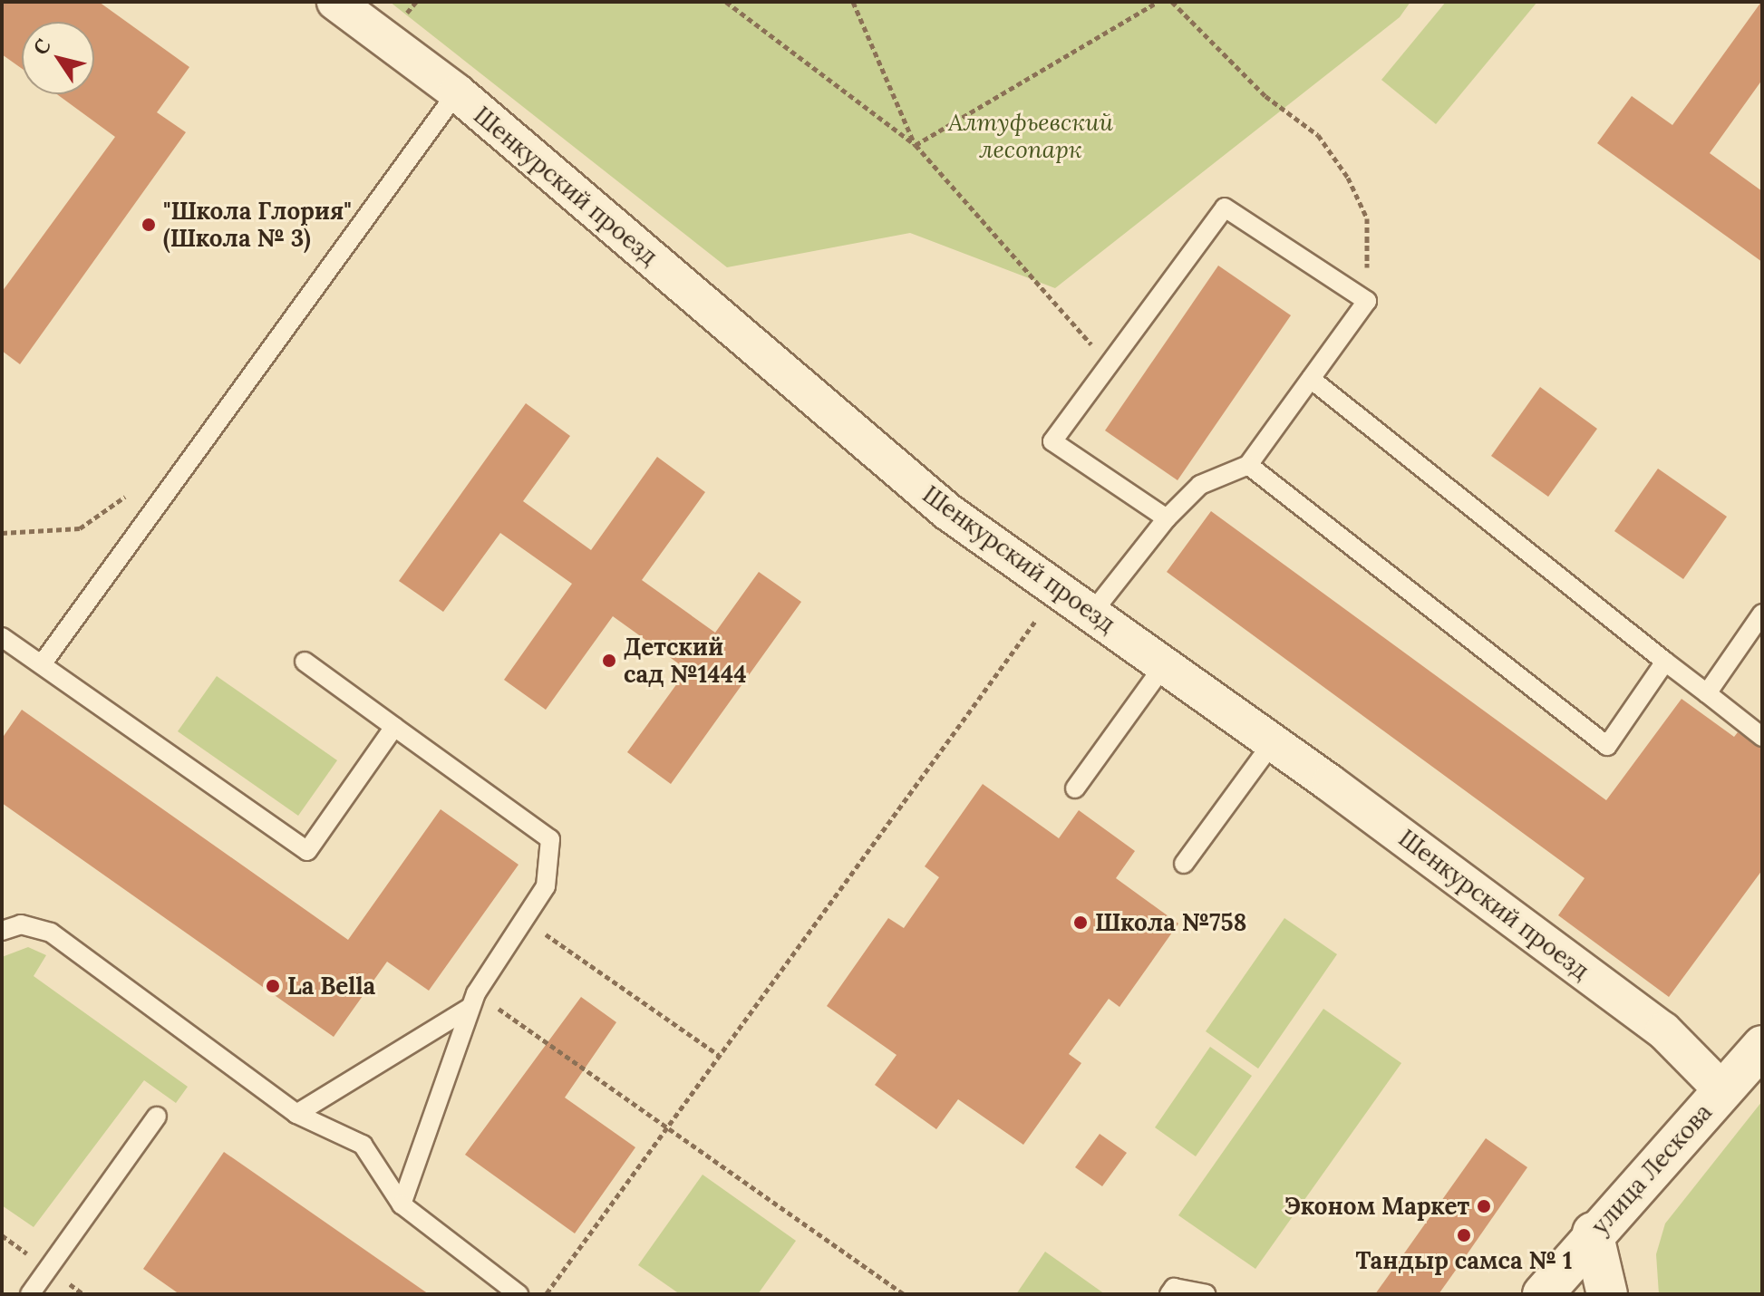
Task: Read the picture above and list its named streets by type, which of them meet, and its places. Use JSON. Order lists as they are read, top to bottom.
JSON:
{
  "streets": {
    "main road": ["улица Лескова"],
    "street": ["Шенкурский проезд"]
  },
  "crossings": [
    ["Шенкурский проезд", "улица Лескова"]
  ],
  "parks": ["Алтуфьевский лесопарк"],
  "places": [
    "\"Школа Глория\" (Школа № 3)",
    "Детский сад №1444",
    "Школа №758",
    "La Bella",
    "Эконом Маркет",
    "Тандыр самса № 1"
  ],
  "north": "top left"
}
